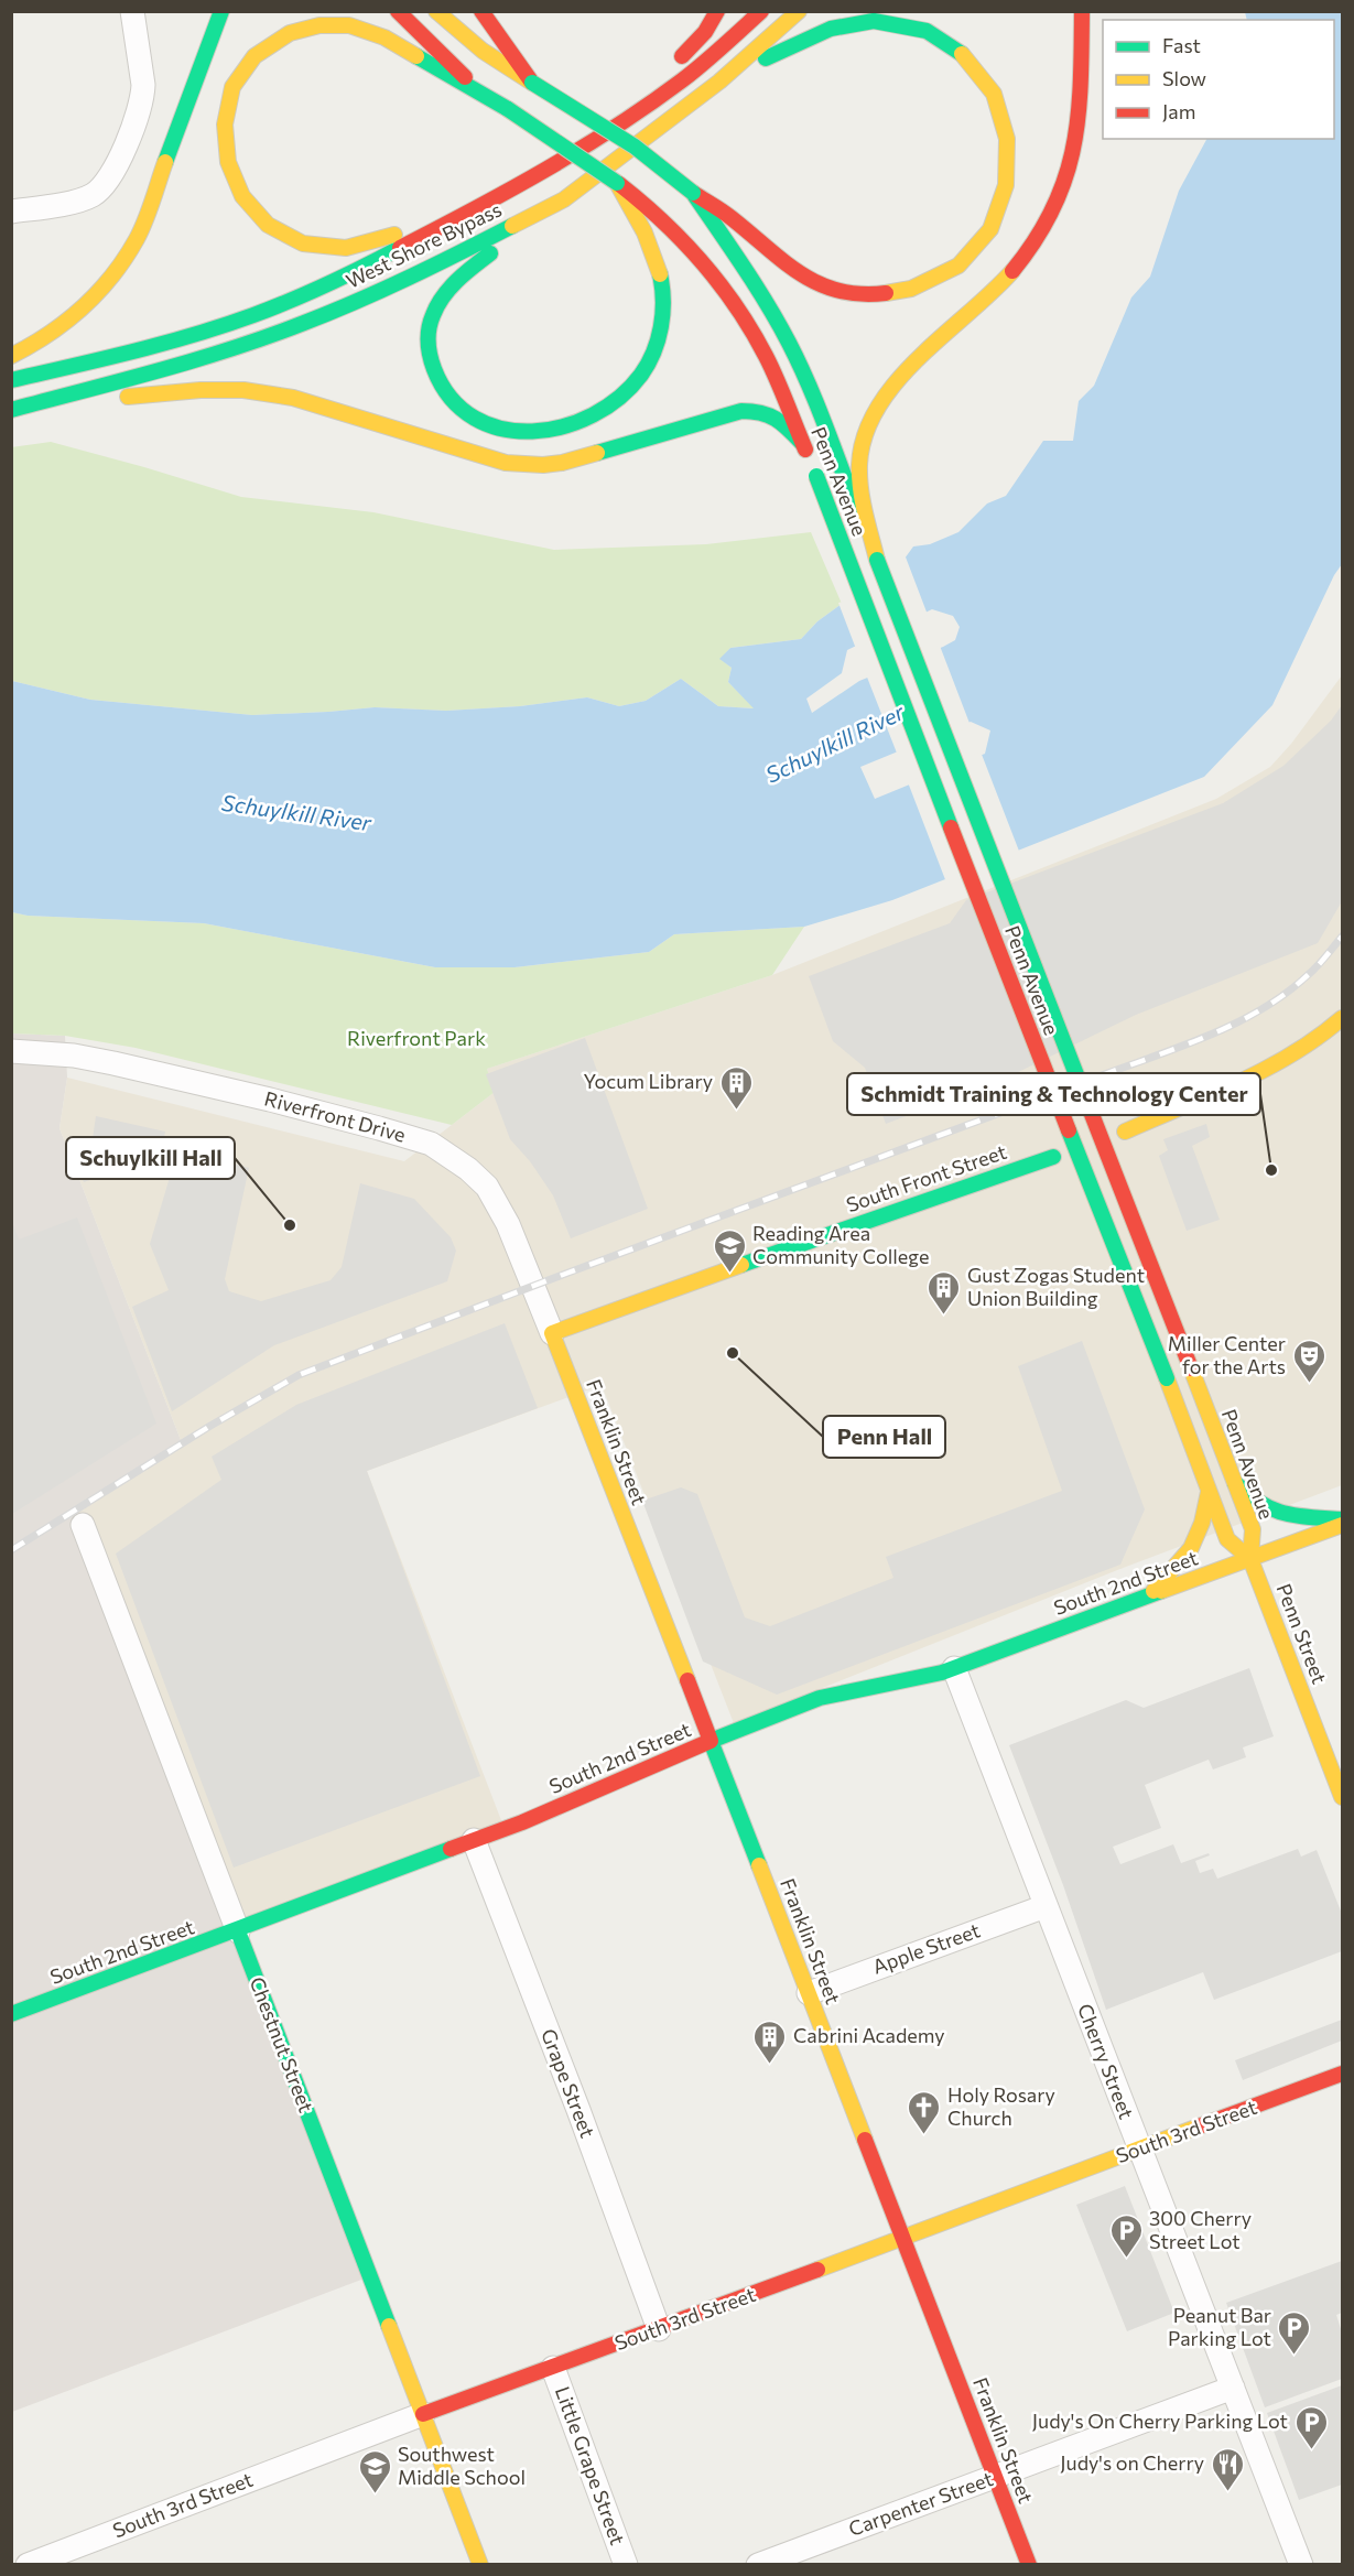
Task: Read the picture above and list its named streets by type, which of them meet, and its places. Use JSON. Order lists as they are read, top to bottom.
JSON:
{
  "streets": {
    "main road": [
      "West Shore Bypass",
      "Penn Avenue",
      "South Front Street",
      "Franklin Street",
      "South 2nd Street",
      "Penn Street",
      "Chestnut Street",
      "South 3rd Street"
    ],
    "street": [
      "Riverfront Drive",
      "Apple Street",
      "Cherry Street",
      "Grape Street",
      "Little Grape Street",
      "Carpenter Street"
    ]
  },
  "crossings": [
    ["Penn Avenue", "South 2nd Street"],
    ["Penn Avenue", "Penn Street"],
    ["Riverfront Drive", "South Front Street"],
    ["Riverfront Drive", "Franklin Street"],
    ["South Front Street", "Franklin Street"],
    ["Franklin Street", "South 2nd Street"],
    ["Franklin Street", "Apple Street"],
    ["Franklin Street", "South 3rd Street"],
    ["Franklin Street", "Carpenter Street"],
    ["South 2nd Street", "Penn Street"],
    ["South 2nd Street", "Chestnut Street"],
    ["South 2nd Street", "Cherry Street"],
    ["South 2nd Street", "Grape Street"],
    ["Apple Street", "Cherry Street"],
    ["Chestnut Street", "South 3rd Street"],
    ["Cherry Street", "South 3rd Street"],
    ["Cherry Street", "Carpenter Street"],
    ["Grape Street", "South 3rd Street"],
    ["South 3rd Street", "Little Grape Street"]
  ],
  "water": ["Schuylkill River"],
  "parks": ["Riverfront Park"],
  "places": {
    "building": ["Yocum Library", "Gust Zogas Student Union Building", "Cabrini Academy"],
    "other": ["Schmidt Training & Technology Center", "Schuylkill Hall", "Penn Hall"],
    "school or university": ["Reading Area Community College", "Southwest Middle School"],
    "theatre": ["Miller Center for the Arts"],
    "church": ["Holy Rosary Church"],
    "parking": ["300 Cherry Street Lot", "Peanut Bar Parking Lot", "Judy's On Cherry Parking Lot"],
    "restaurant": ["Judy's on Cherry"]
  },
  "legend": ["Fast", "Slow", "Jam"]
}
